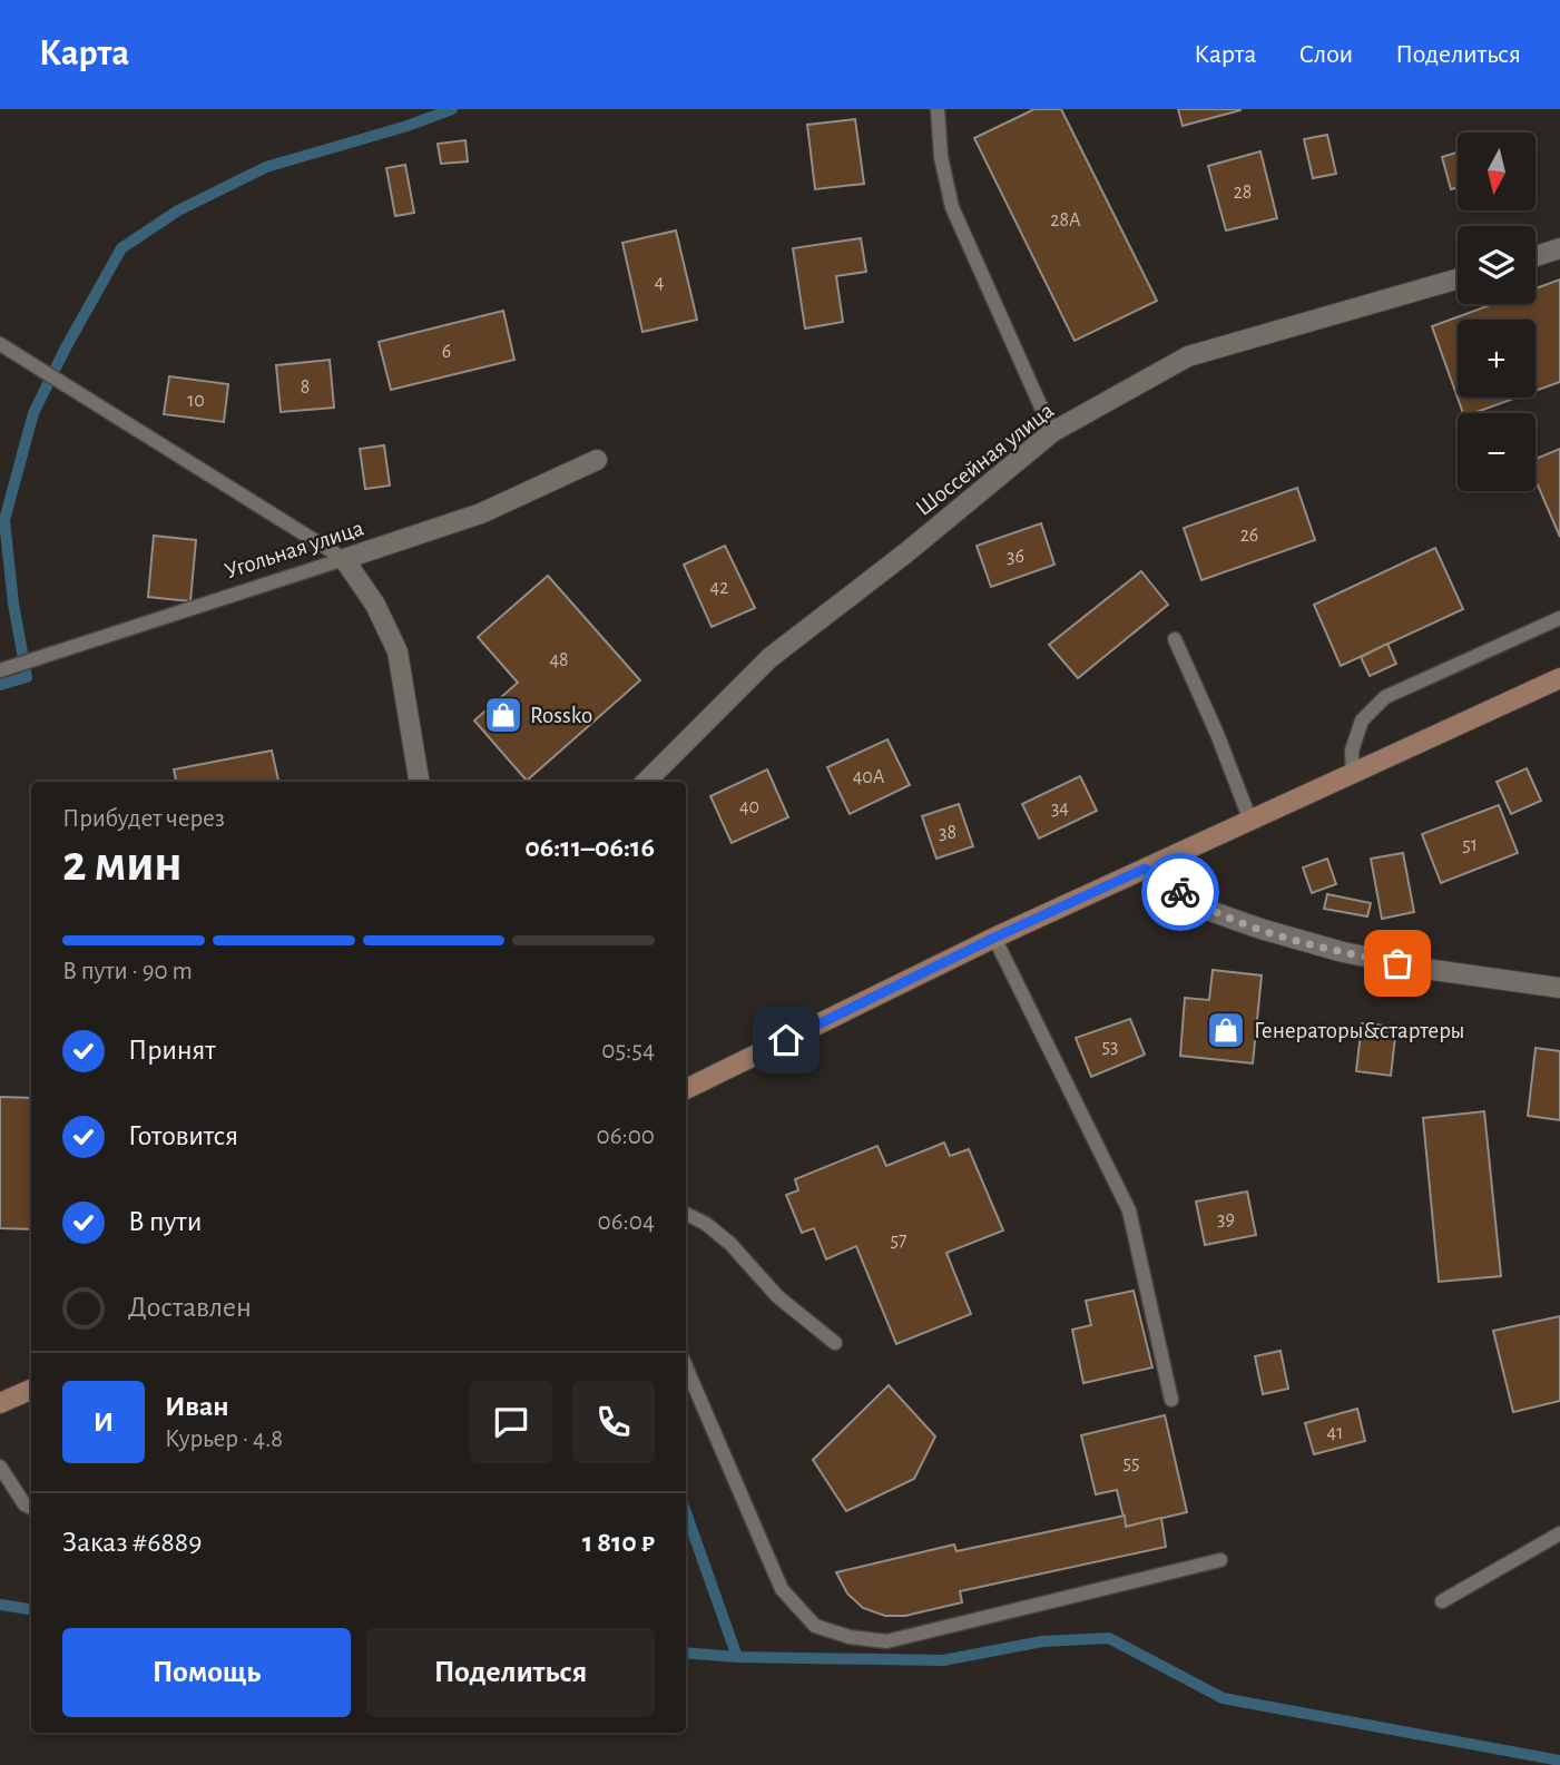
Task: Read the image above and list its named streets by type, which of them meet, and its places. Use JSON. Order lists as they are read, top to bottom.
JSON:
{
  "streets": {
    "street": ["Шоссейная улица", "Угольная улица"]
  },
  "places": {
    "shop": ["Rossko", "Генераторы&стартеры"]
  },
  "house_numbers": [
    "28",
    "28А",
    "4",
    "6",
    "8",
    "10",
    "26",
    "36",
    "42",
    "48",
    "40А",
    "40",
    "34",
    "38",
    "51",
    "53",
    "39",
    "57",
    "41",
    "55"
  ],
  "north": "bottom",
  "page": {
    "header": "Карта",
    "nav": ["Карта", "Слои", "Поделиться"],
    "map_buttons": ["+", "−"],
    "heading": ["2 мин", "Прибудет через", "06:11–06:16"],
    "panel": [
      "Иван",
      "Курьер · 4.8",
      "Заказ #6889",
      "1 810 ₽"
    ],
    "bar": "В пути · 90 m",
    "list": [
      ["Принят", "05:54"],
      ["Готовится", "06:00"],
      ["В пути", "06:04"],
      "Доставлен"
    ],
    "round": "И",
    "buttons": ["Помощь", "Поделиться"]
  }
}
